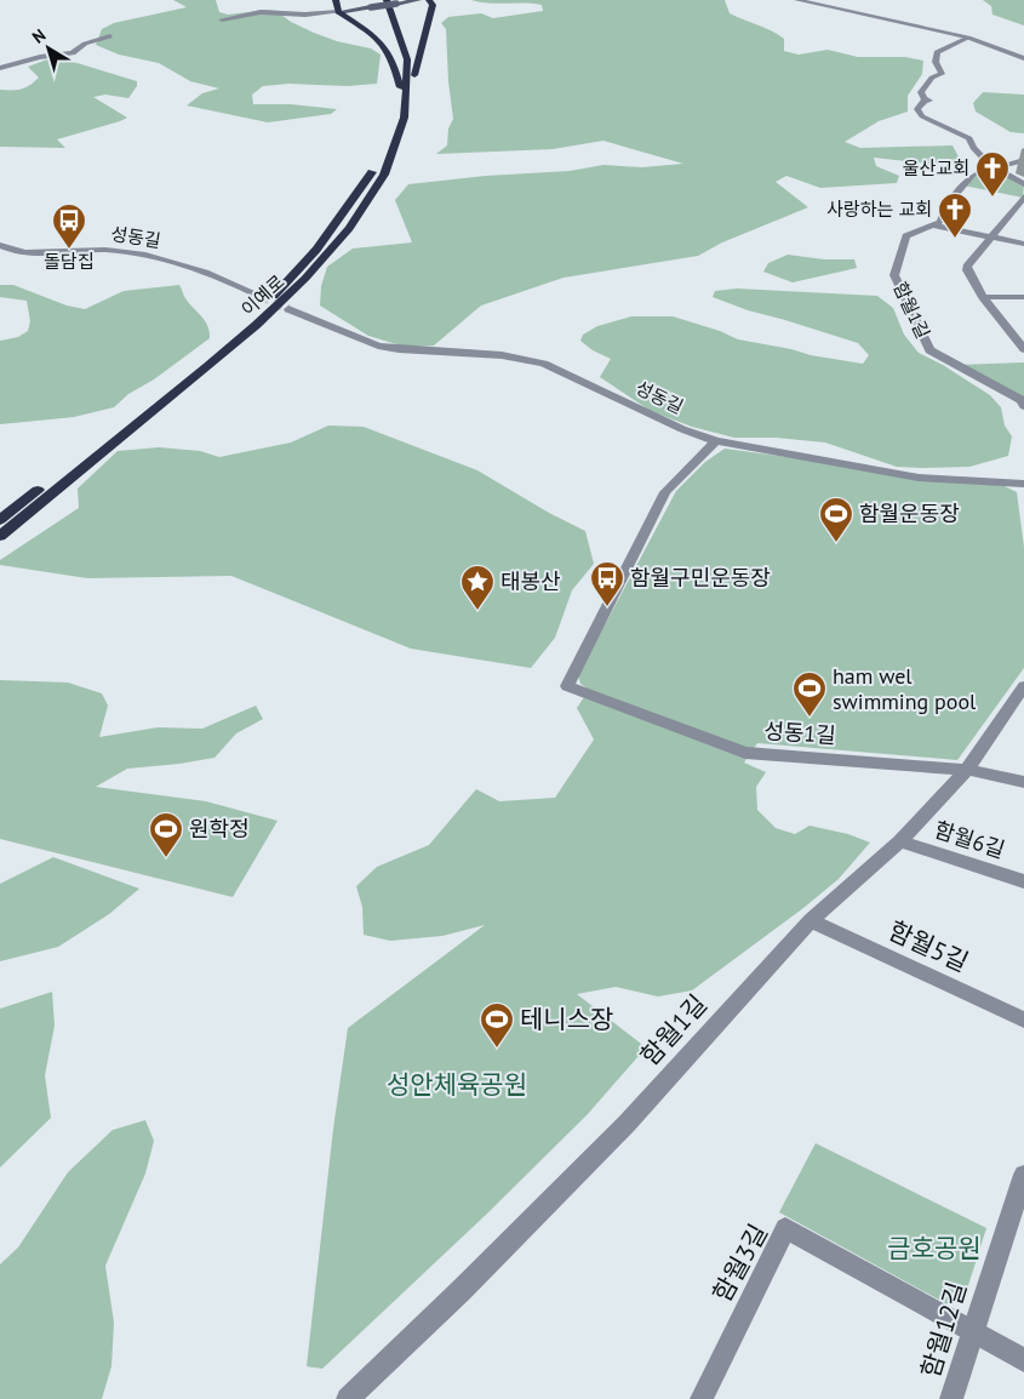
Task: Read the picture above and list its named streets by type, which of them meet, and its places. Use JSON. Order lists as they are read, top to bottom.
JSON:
{
  "streets": {
    "highway": ["이예로"],
    "street": [
      "성동길",
      "함월1길",
      "성동1길",
      "함월6길",
      "함월5길",
      "함월3길",
      "함월12길"
    ]
  },
  "crossings": [
    ["성동길", "성동1길"],
    ["함월1길", "성동1길"],
    ["함월1길", "함월6길"],
    ["함월1길", "함월5길"],
    ["함월3길", "함월12길"]
  ],
  "parks": ["성안체육공원", "금호공원"],
  "places": {
    "church": ["울산교회", "사랑하는 교회"],
    "bus stop": ["돌담집", "함월구민운동장"],
    "sports": [
      "함월운동장",
      "ham wel swimming pool",
      "원학정",
      "테니스장"
    ],
    "place": ["태봉산"]
  },
  "north": "top left"
}
